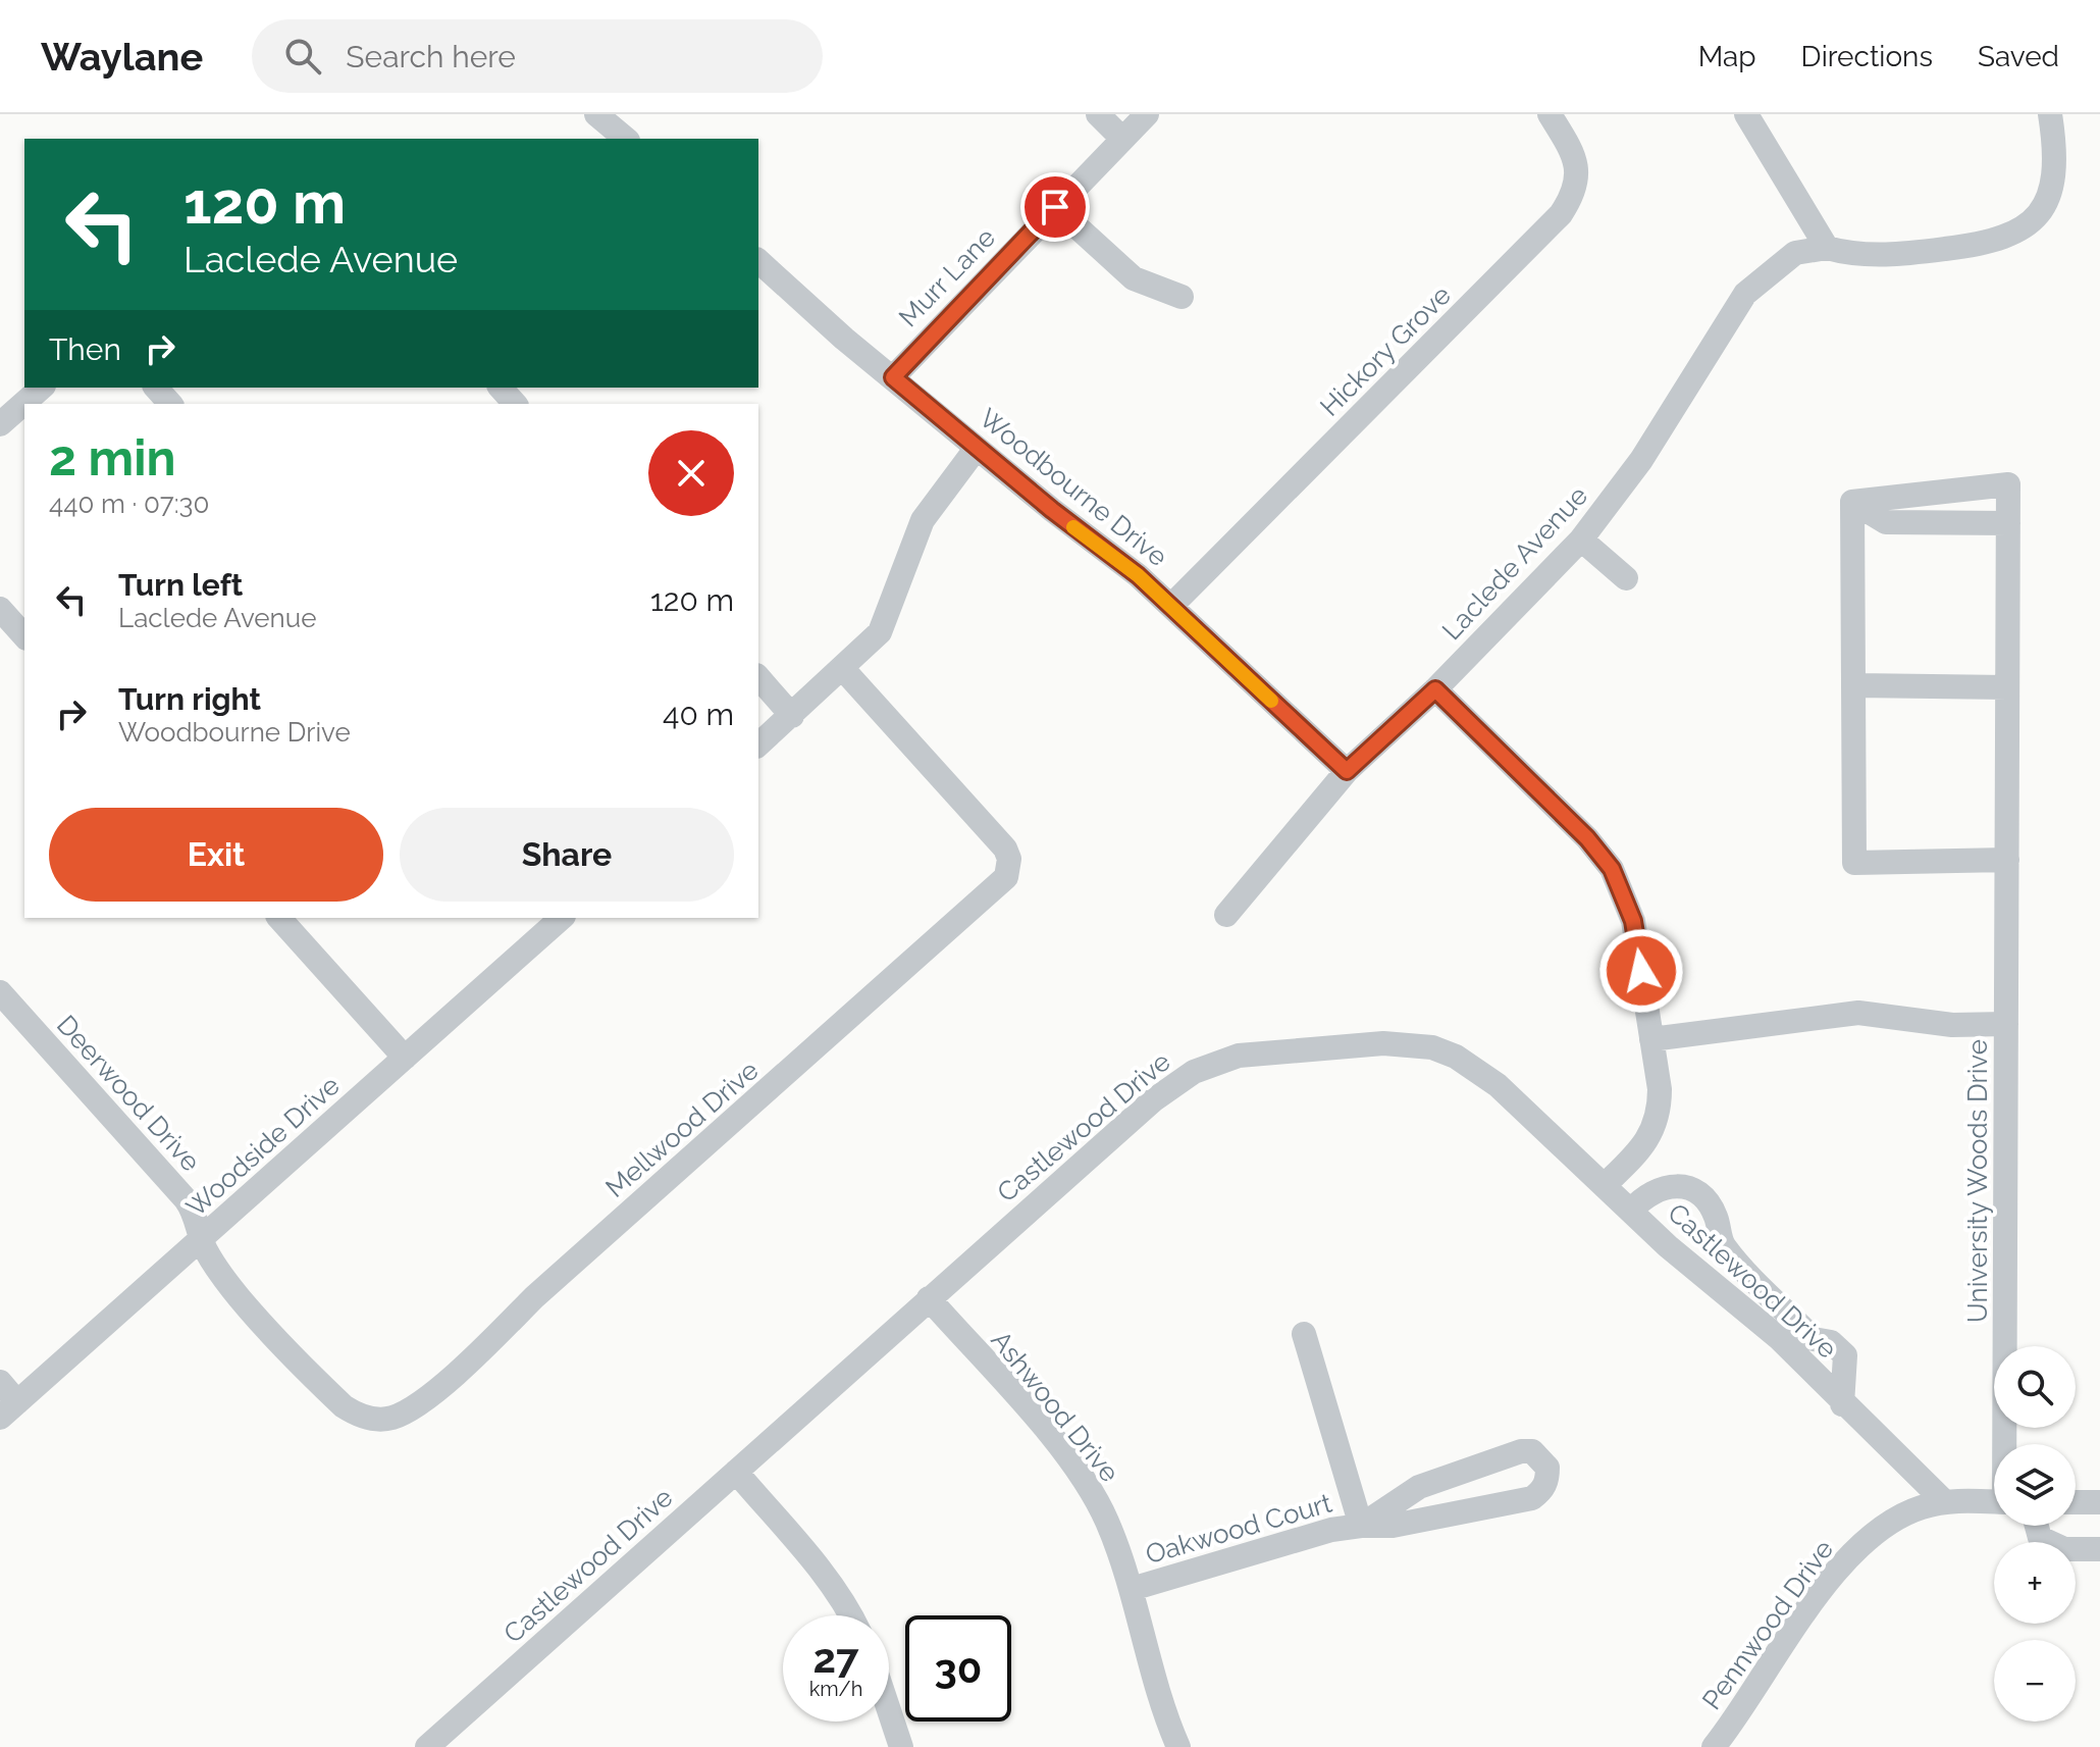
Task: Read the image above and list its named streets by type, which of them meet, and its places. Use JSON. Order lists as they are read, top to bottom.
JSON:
{
  "streets": {
    "street": [
      "Murr Lane",
      "Hickory Grove",
      "Woodbourne Drive",
      "Laclede Avenue",
      "Deerwood Drive",
      "Castlewood Drive",
      "Mellwood Drive",
      "Woodside Drive",
      "University Woods Drive",
      "Ashwood Drive",
      "Oakwood Court",
      "Pennwood Drive"
    ]
  },
  "crossings": [
    ["Murr Lane", "Woodbourne Drive"],
    ["Hickory Grove", "Woodbourne Drive"],
    ["Woodbourne Drive", "Laclede Avenue"],
    ["Deerwood Drive", "Mellwood Drive"],
    ["Deerwood Drive", "Woodside Drive"],
    ["Castlewood Drive", "Ashwood Drive"],
    ["Castlewood Drive", "Pennwood Drive"],
    ["Mellwood Drive", "Woodside Drive"],
    ["Ashwood Drive", "Oakwood Court"]
  ],
  "page": {
    "header": "Waylane",
    "search": "Search here",
    "nav": ["Map", "Directions", "Saved"],
    "turn": ["120 m", "Laclede Avenue"],
    "then": "Then",
    "heading": ["2 min", "440 m · 07:30"],
    "list": [
      {
        "name": "Turn left",
        "note": "Laclede Avenue",
        "value": "120 m"
      },
      {
        "name": "Turn right",
        "note": "Woodbourne Drive",
        "value": "40 m"
      }
    ],
    "buttons": ["Exit", "Share"],
    "map_buttons": ["+", "−"],
    "speed": "27 km/h",
    "limit": "30"
  }
}
